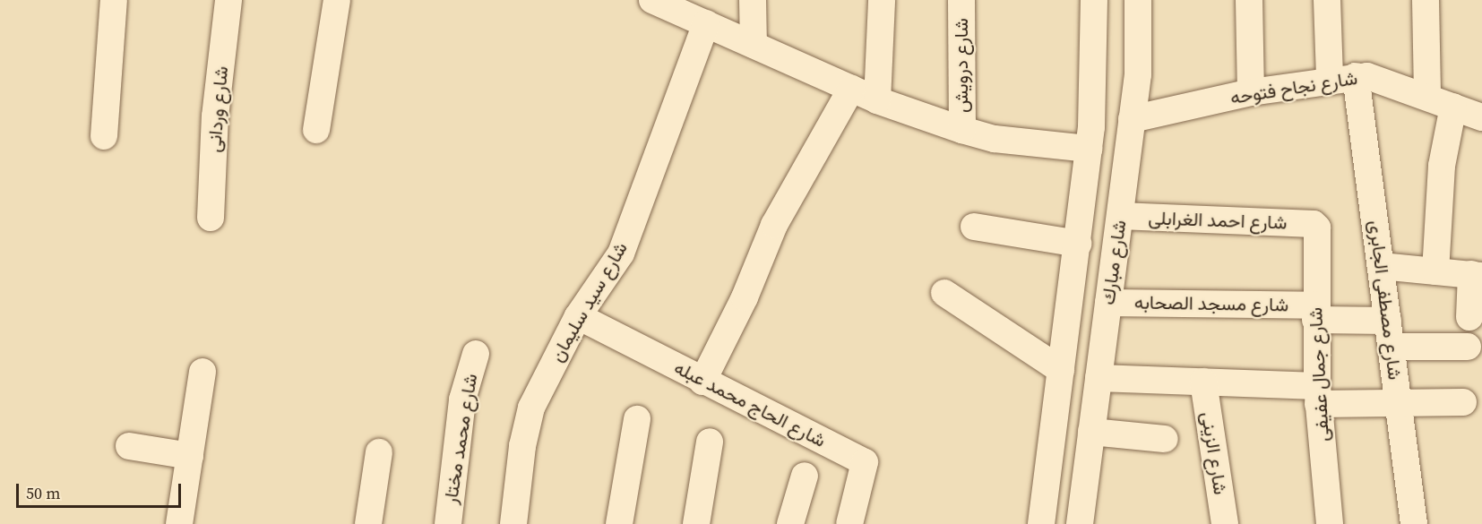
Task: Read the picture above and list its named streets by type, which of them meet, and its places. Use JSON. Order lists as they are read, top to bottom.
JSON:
{
  "streets": {
    "street": [
      "شارع درويش",
      "شارع نجاح فتوحه",
      "شارع وردانى",
      "شارع احمد الغرابلى",
      "شارع مبارك",
      "شارع مصطفى الجابرى",
      "شارع سيد سليمان",
      "شارع مسجد الصحابه",
      "شارع جمال عفيفى",
      "شارع الحاج محمد عبله",
      "شارع محمد مختار",
      "شارع الزينى"
    ]
  },
  "crossings": [
    ["شارع نجاح فتوحه", "شارع مبارك"],
    ["شارع نجاح فتوحه", "شارع مصطفى الجابرى"],
    ["شارع احمد الغرابلى", "شارع مبارك"],
    ["شارع احمد الغرابلى", "شارع جمال عفيفى"],
    ["شارع مبارك", "شارع مسجد الصحابه"],
    ["شارع مصطفى الجابرى", "شارع مسجد الصحابه"],
    ["شارع سيد سليمان", "شارع الحاج محمد عبله"],
    ["شارع مسجد الصحابه", "شارع جمال عفيفى"]
  ],
  "scale_bar": "50 m"
}
